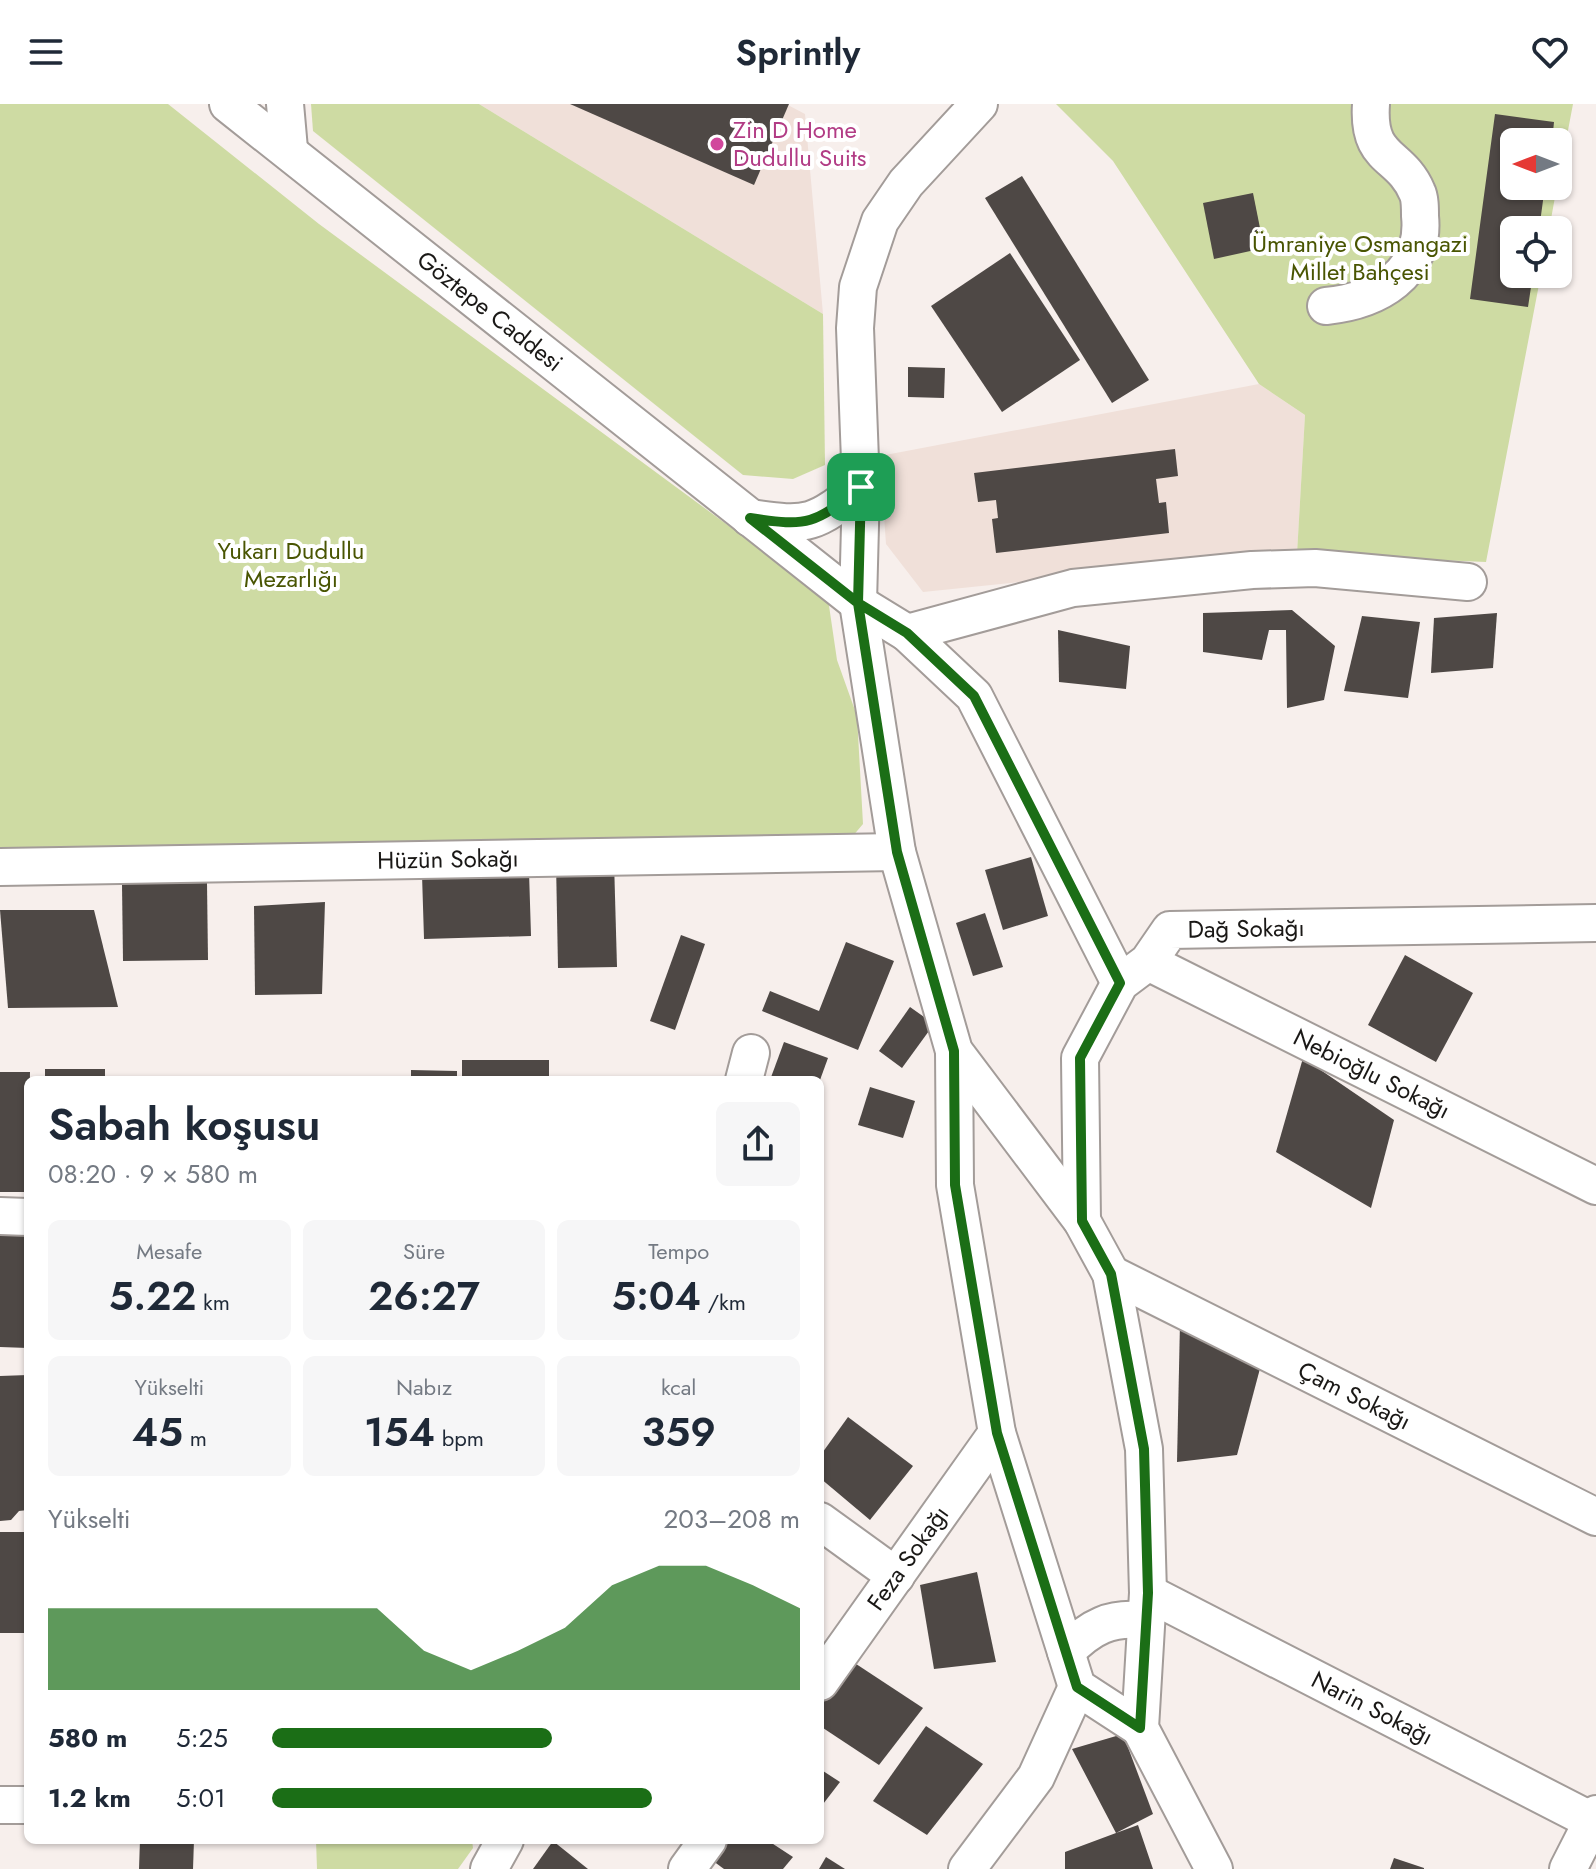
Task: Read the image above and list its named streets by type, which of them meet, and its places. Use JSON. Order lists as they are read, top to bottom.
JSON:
{
  "streets": {
    "street": [
      "Göztepe Caddesi",
      "Hüzün Sokağı",
      "Dağ Sokağı",
      "Nebioğlu Sokağı",
      "Çam Sokağı",
      "Feza Sokağı",
      "Narin Sokağı"
    ]
  },
  "crossings": [
    ["Göztepe Caddesi", "Dağ Sokağı"],
    ["Göztepe Caddesi", "Nebioğlu Sokağı"],
    ["Dağ Sokağı", "Nebioğlu Sokağı"]
  ],
  "parks": ["Ümraniye Osmangazi Millet Bahçesi", "Yukarı Dudullu Mezarlığı"],
  "places": ["Zin D Home Dudullu Suits"],
  "north": "left",
  "page": {
    "header": "Sprintly",
    "heading": ["Sabah koşusu", "08:20 · 9 × 580 m"],
    "stats": [
      ["Mesafe", "5.22 km"],
      ["Süre", "26:27"],
      ["Tempo", "5:04 /km"],
      ["Yükselti", "45 m"],
      ["Nabız", "154 bpm"],
      ["kcal", "359"]
    ],
    "chart": ["Yükselti", "203–208 m"],
    "list": [
      {
        "name": "580 m",
        "note": "5:25"
      },
      {
        "name": "1.2 km",
        "note": "5:01"
      }
    ]
  }
}
